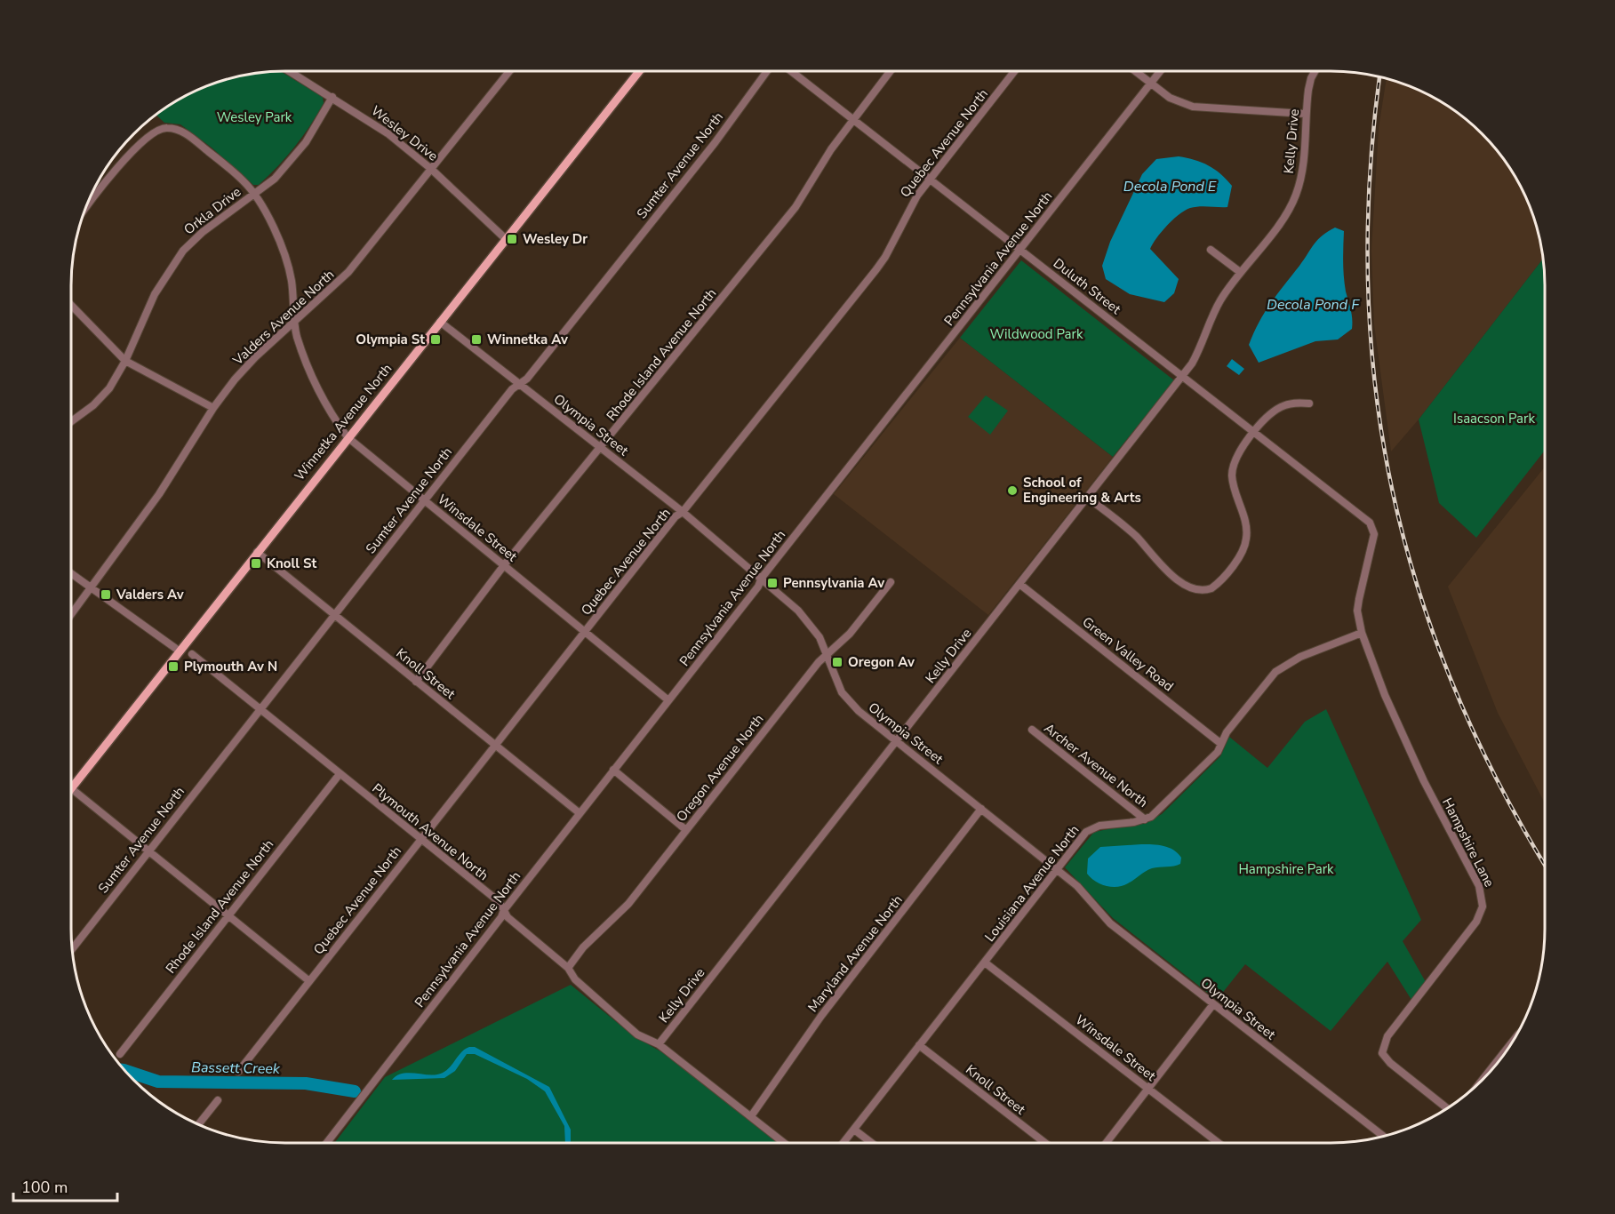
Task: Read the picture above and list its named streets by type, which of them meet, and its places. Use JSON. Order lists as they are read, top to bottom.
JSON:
{
  "streets": {
    "main road": ["Winnetka Avenue North"],
    "street": [
      "Wesley Drive",
      "Kelly Drive",
      "Quebec Avenue North",
      "Sumter Avenue North",
      "Orkla Drive",
      "Pennsylvania Avenue North",
      "Duluth Street",
      "Valders Avenue North",
      "Rhode Island Avenue North",
      "Olympia Street",
      "Winsdale Street",
      "Green Valley Road",
      "Knoll Street",
      "Archer Avenue North",
      "Oregon Avenue North",
      "Plymouth Avenue North",
      "Hampshire Lane",
      "Louisiana Avenue North",
      "Maryland Avenue North"
    ]
  },
  "crossings": [
    ["Wesley Drive", "Orkla Drive"],
    ["Wesley Drive", "Valders Avenue North"],
    ["Wesley Drive", "Winnetka Avenue North"],
    ["Kelly Drive", "Duluth Street"],
    ["Kelly Drive", "Olympia Street"],
    ["Kelly Drive", "Green Valley Road"],
    ["Kelly Drive", "Plymouth Avenue North"],
    ["Quebec Avenue North", "Duluth Street"],
    ["Quebec Avenue North", "Olympia Street"],
    ["Quebec Avenue North", "Winsdale Street"],
    ["Quebec Avenue North", "Knoll Street"],
    ["Quebec Avenue North", "Plymouth Avenue North"],
    ["Sumter Avenue North", "Olympia Street"],
    ["Sumter Avenue North", "Winsdale Street"],
    ["Sumter Avenue North", "Knoll Street"],
    ["Sumter Avenue North", "Plymouth Avenue North"],
    ["Orkla Drive", "Winsdale Street"],
    ["Pennsylvania Avenue North", "Duluth Street"],
    ["Pennsylvania Avenue North", "Olympia Street"],
    ["Pennsylvania Avenue North", "Winsdale Street"],
    ["Pennsylvania Avenue North", "Knoll Street"],
    ["Pennsylvania Avenue North", "Plymouth Avenue North"],
    ["Duluth Street", "Rhode Island Avenue North"],
    ["Duluth Street", "Hampshire Lane"],
    ["Valders Avenue North", "Winsdale Street"],
    ["Rhode Island Avenue North", "Olympia Street"],
    ["Rhode Island Avenue North", "Winsdale Street"],
    ["Rhode Island Avenue North", "Knoll Street"],
    ["Rhode Island Avenue North", "Plymouth Avenue North"],
    ["Winnetka Avenue North", "Olympia Street"],
    ["Winnetka Avenue North", "Winsdale Street"],
    ["Winnetka Avenue North", "Knoll Street"],
    ["Olympia Street", "Oregon Avenue North"],
    ["Olympia Street", "Louisiana Avenue North"],
    ["Olympia Street", "Maryland Avenue North"],
    ["Winsdale Street", "Louisiana Avenue North"],
    ["Green Valley Road", "Louisiana Avenue North"],
    ["Knoll Street", "Louisiana Avenue North"],
    ["Archer Avenue North", "Louisiana Avenue North"],
    ["Oregon Avenue North", "Plymouth Avenue North"],
    ["Plymouth Avenue North", "Maryland Avenue North"],
    ["Hampshire Lane", "Louisiana Avenue North"]
  ],
  "water": ["Decola Pond E", "Decola Pond F", "Bassett Creek"],
  "parks": [
    "Wesley Park",
    "Wildwood Park",
    "Isaacson Park",
    "Hampshire Park"
  ],
  "places": {
    "transit": [
      "Wesley Dr",
      "Olympia St",
      "Winnetka Av",
      "Knoll St",
      "Pennsylvania Av",
      "Valders Av",
      "Oregon Av",
      "Plymouth Av N"
    ],
    "other": ["School of Engineering & Arts"]
  },
  "scale_bar": "100 m"
}
